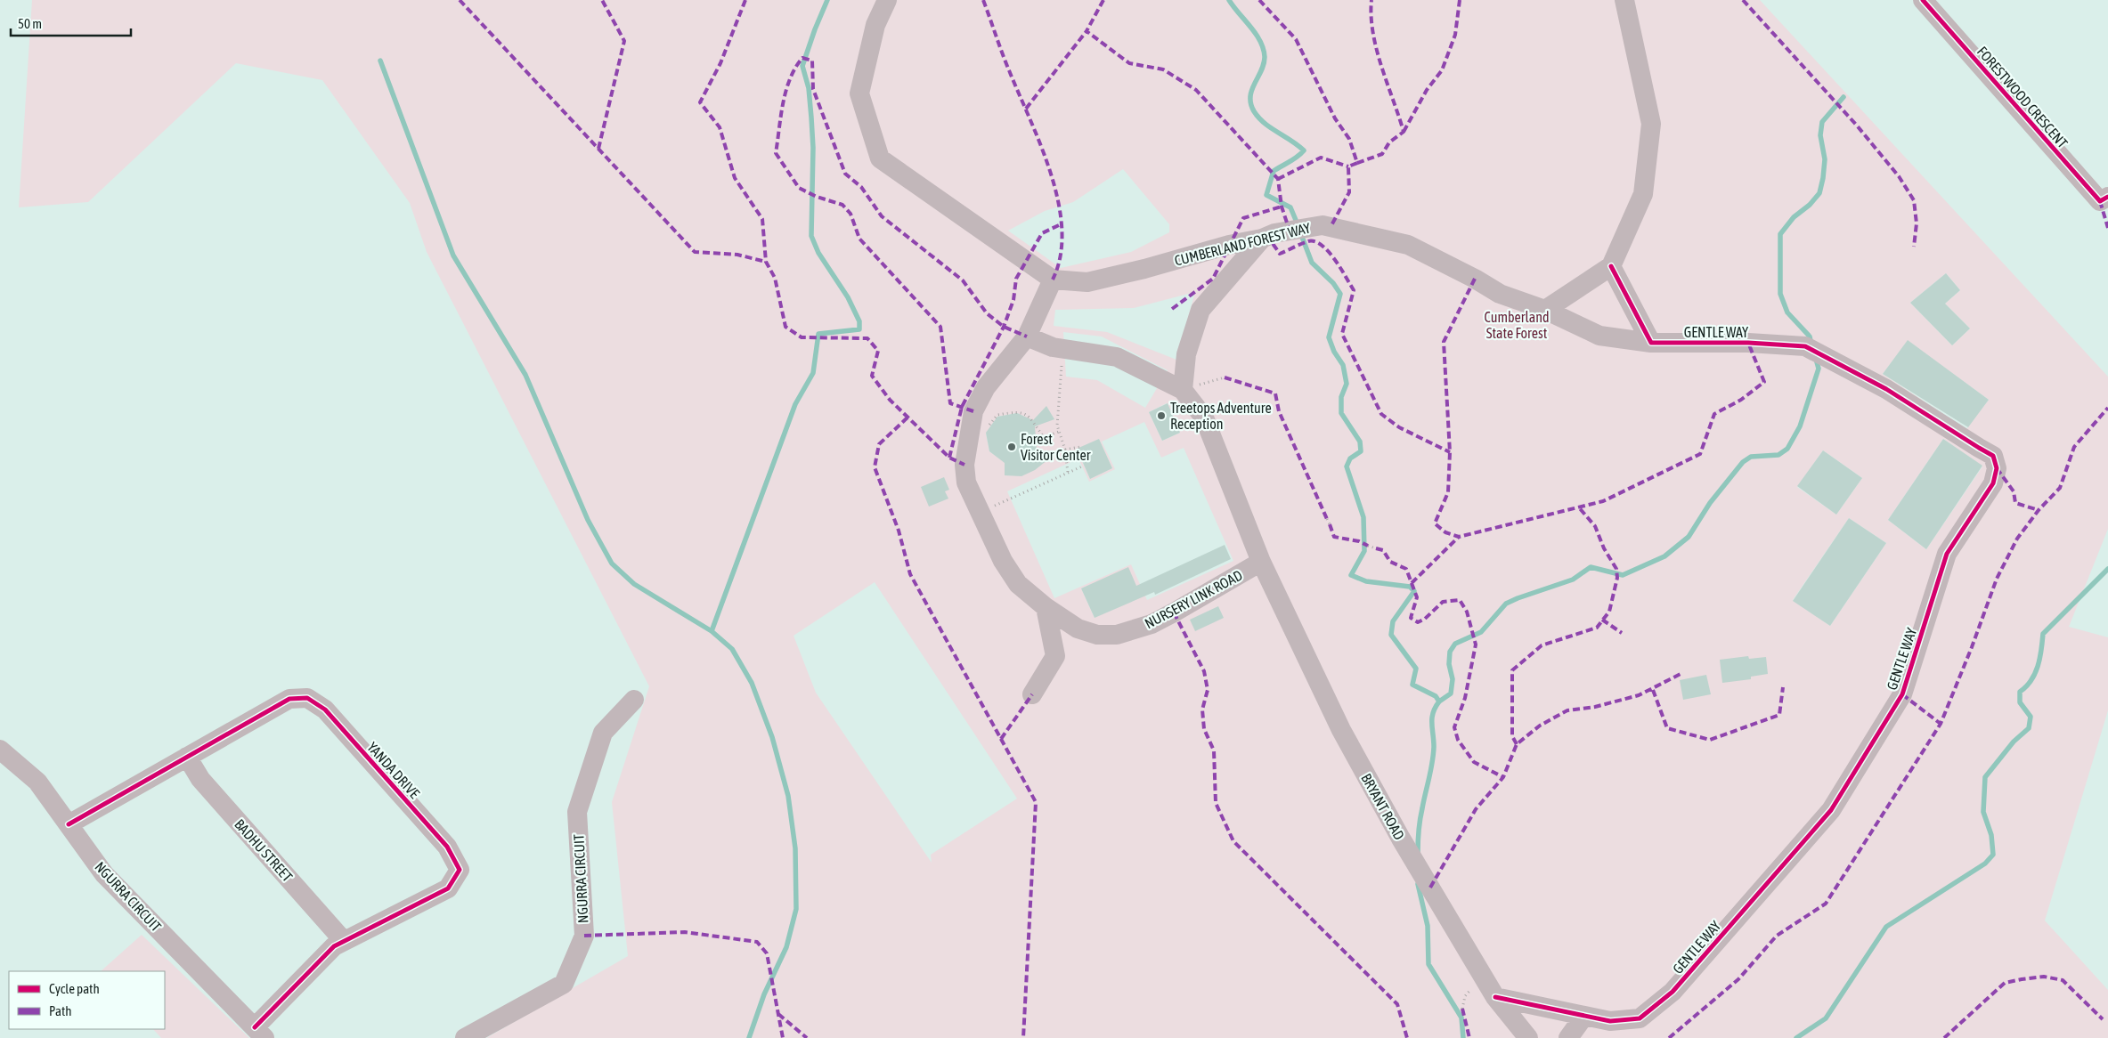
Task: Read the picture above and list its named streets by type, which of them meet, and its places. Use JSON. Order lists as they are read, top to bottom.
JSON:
{
  "streets": {
    "street": [
      "FORESTWOOD CRESCENT",
      "CUMBERLAND FOREST WAY",
      "GENTLE WAY",
      "NURSERY LINK ROAD",
      "YANDA DRIVE",
      "BRYANT ROAD",
      "BADHU STREET",
      "NGURRA CIRCUIT"
    ]
  },
  "crossings": [
    ["CUMBERLAND FOREST WAY", "GENTLE WAY"],
    ["CUMBERLAND FOREST WAY", "NURSERY LINK ROAD"],
    ["GENTLE WAY", "BRYANT ROAD"],
    ["NURSERY LINK ROAD", "BRYANT ROAD"],
    ["YANDA DRIVE", "BADHU STREET"],
    ["YANDA DRIVE", "NGURRA CIRCUIT"]
  ],
  "parks": ["Cumberland State Forest"],
  "places": ["Treetops Adventure Reception", "Forest Visitor Center"],
  "legend": ["Cycle path", "Path"],
  "scale_bar": "50 m"
}
